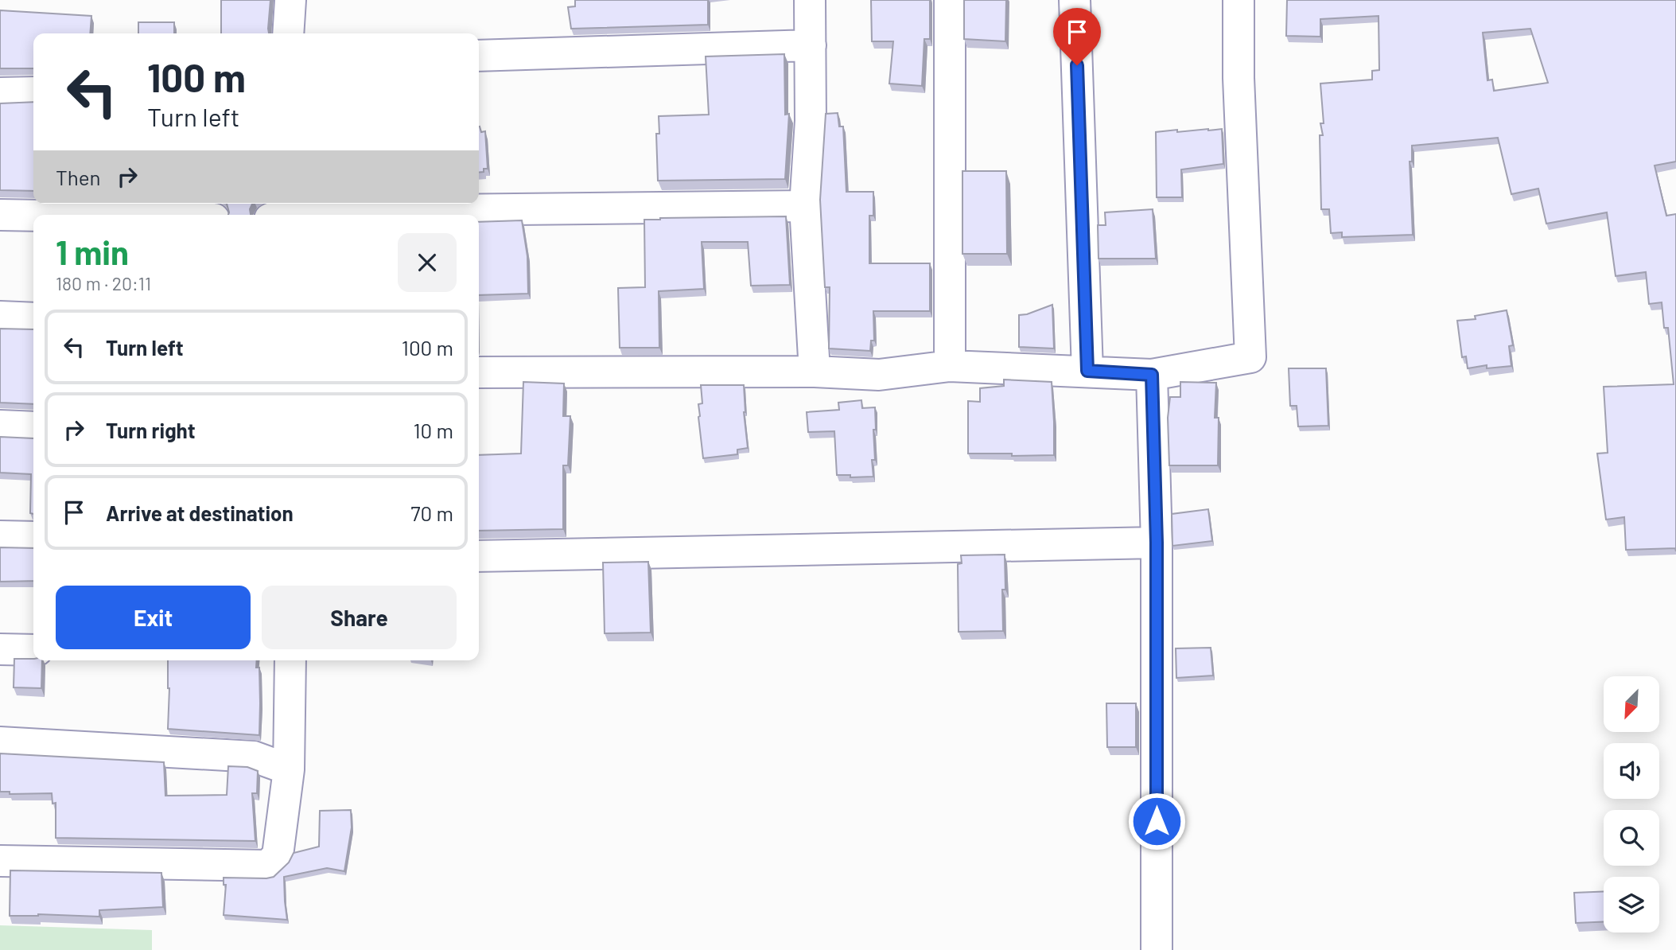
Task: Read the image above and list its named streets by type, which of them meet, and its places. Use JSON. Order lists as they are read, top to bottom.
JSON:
{
  "north": "bottom left",
  "page": {
    "turn": ["100 m", "Turn left"],
    "then": "Then",
    "heading": ["1 min", "180 m · 20:11"],
    "list": [
      {
        "name": "Turn left",
        "value": "100 m"
      },
      {
        "name": "Turn right",
        "value": "10 m"
      },
      {
        "name": "Arrive at destination",
        "value": "70 m"
      }
    ],
    "buttons": ["Exit", "Share"]
  }
}
